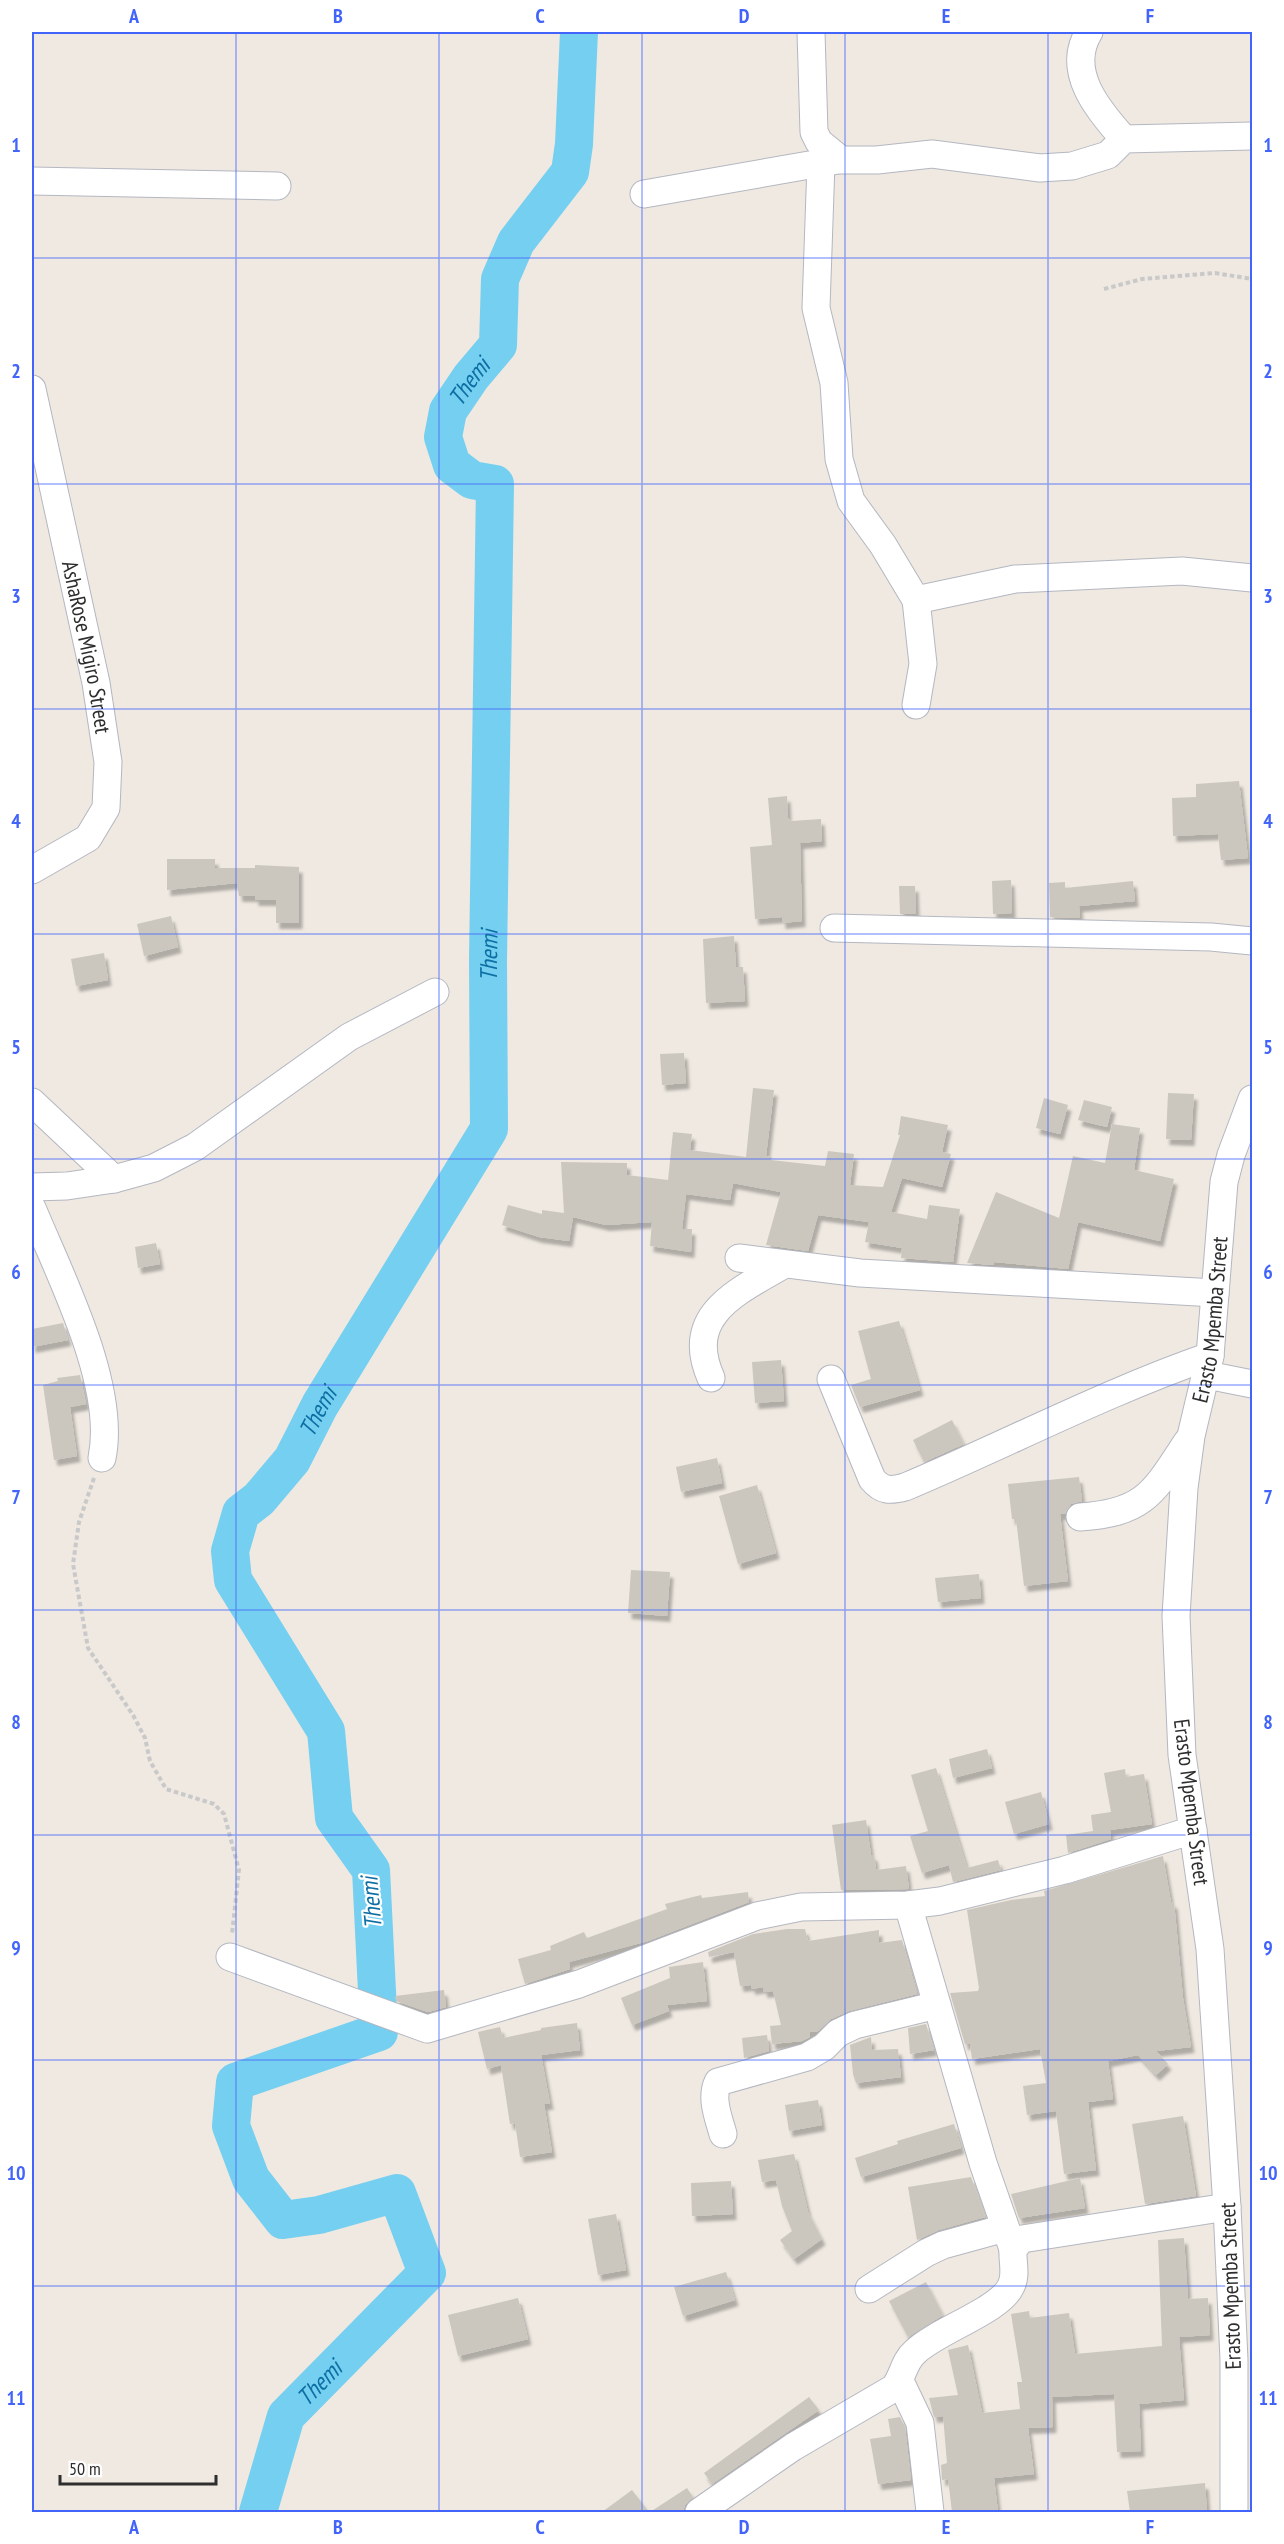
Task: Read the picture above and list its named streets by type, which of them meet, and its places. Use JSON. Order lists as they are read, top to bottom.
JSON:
{
  "streets": {
    "street": ["AshaRose Migiro Street", "Erasto Mpemba Street"]
  },
  "water": ["Themi"],
  "scale_bar": "50 m",
  "grid": {
    "columns": [
      "A",
      "B",
      "C",
      "D",
      "E",
      "F"
    ],
    "rows": [
      "1",
      "2",
      "3",
      "4",
      "5",
      "6",
      "7",
      "8",
      "9",
      "10",
      "11"
    ]
  }
}
